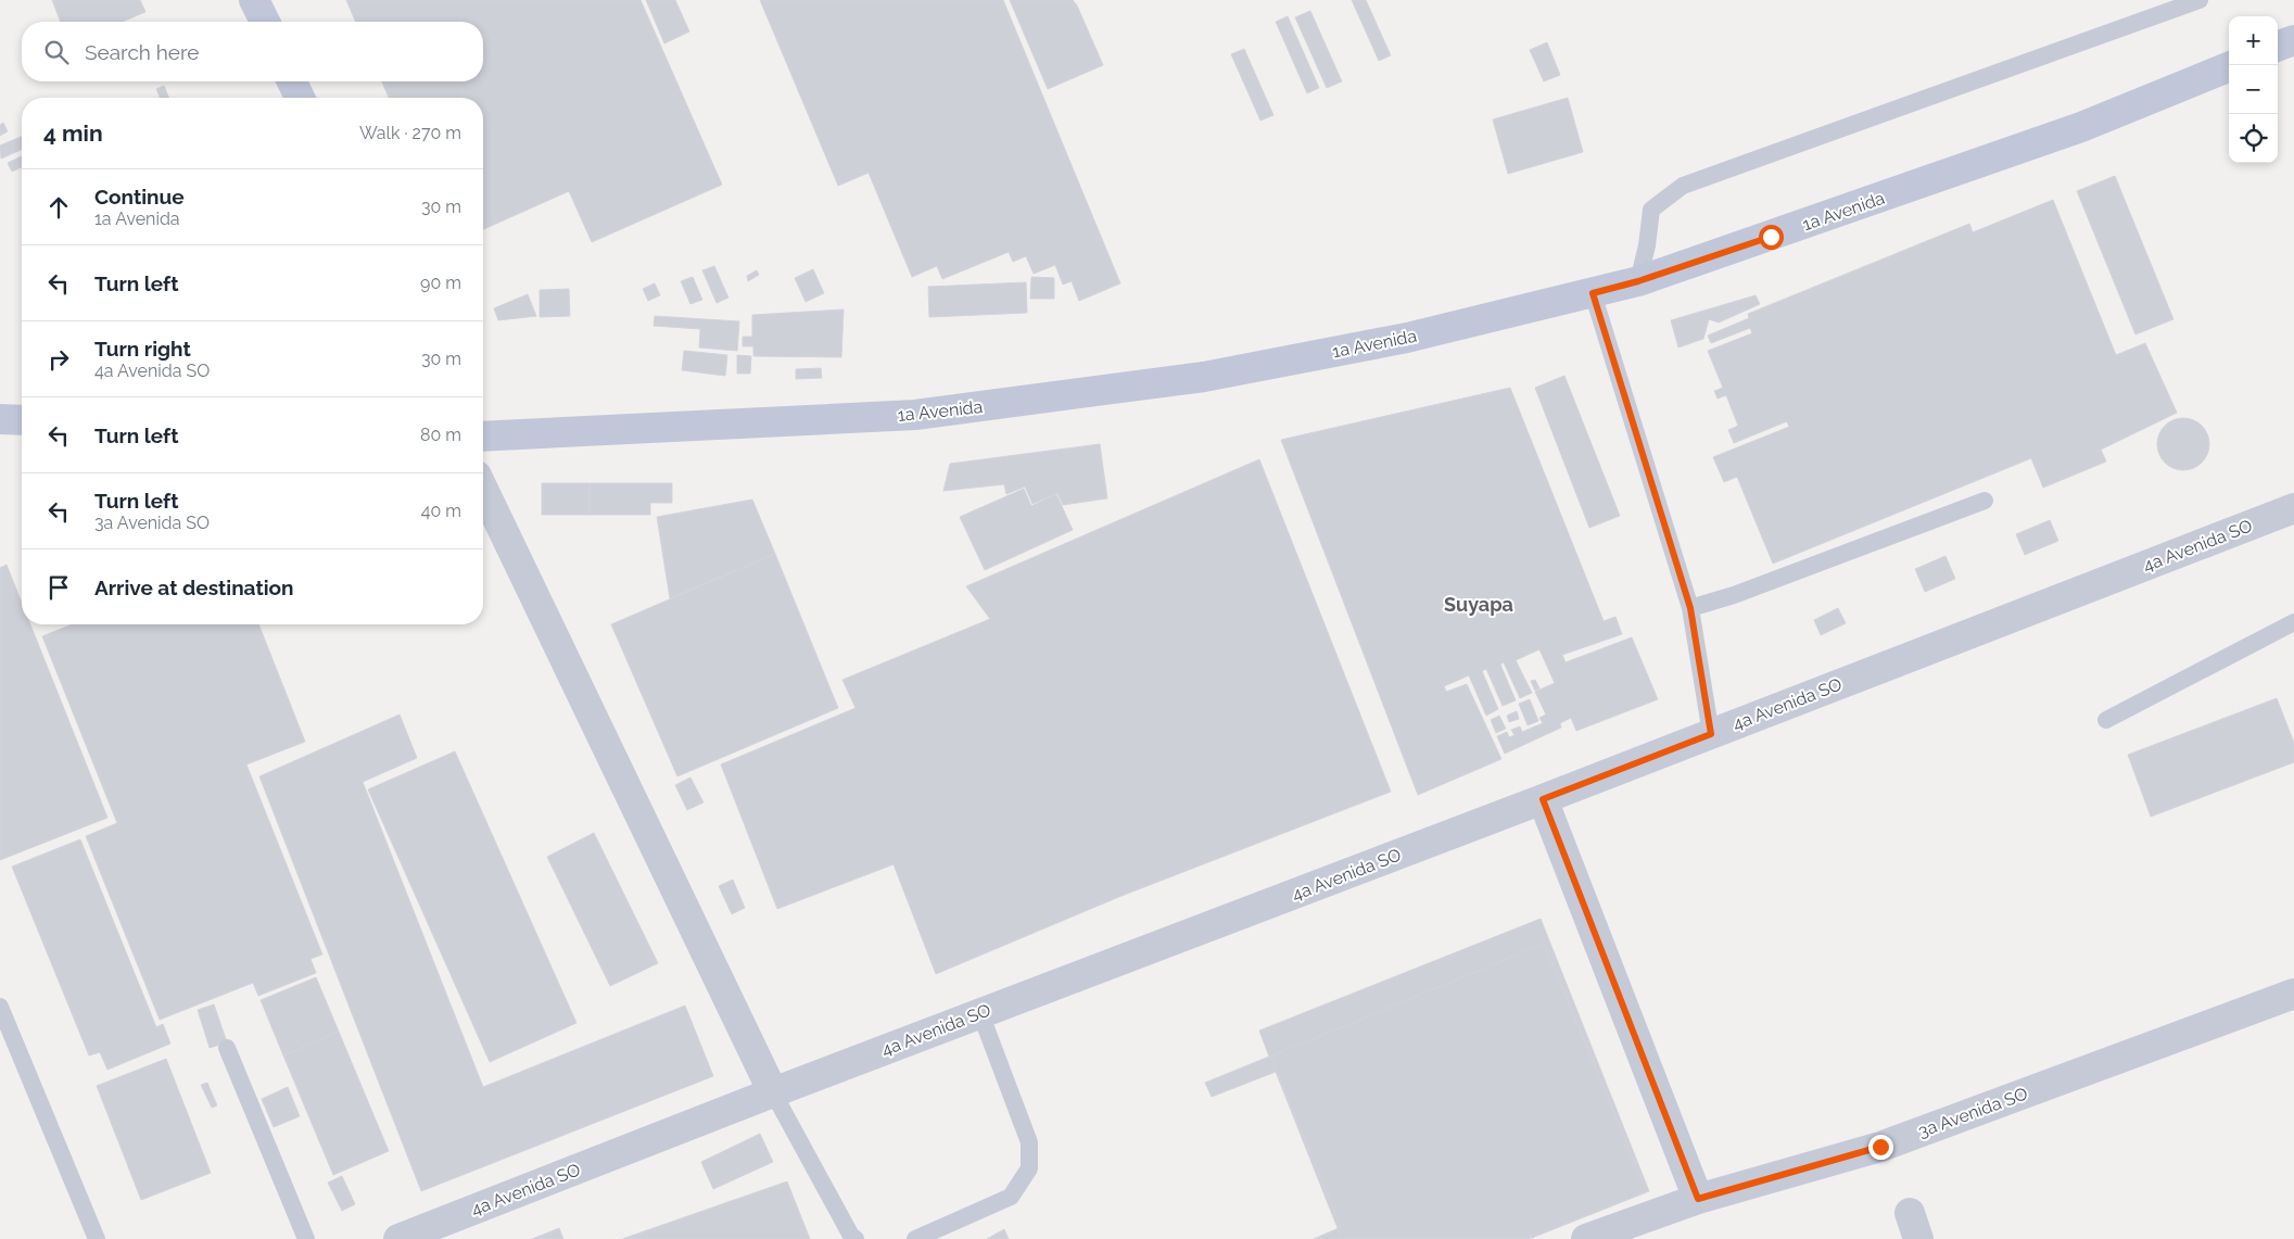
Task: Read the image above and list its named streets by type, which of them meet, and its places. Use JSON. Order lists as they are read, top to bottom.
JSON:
{
  "streets": {
    "street": ["1a Avenida", "4a Avenida SO", "3a Avenida SO"]
  },
  "districts": ["Suyapa"],
  "page": {
    "map_buttons": ["+", "−"],
    "search": "Search here",
    "heading": ["4 min", "Walk · 270 m"],
    "list": [
      ["Continue", "1a Avenida", "30 m"],
      ["Turn left", "90 m"],
      ["Turn right", "4a Avenida SO", "30 m"],
      ["Turn left", "80 m"],
      ["Turn left", "3a Avenida SO", "40 m"],
      "Arrive at destination"
    ]
  }
}
